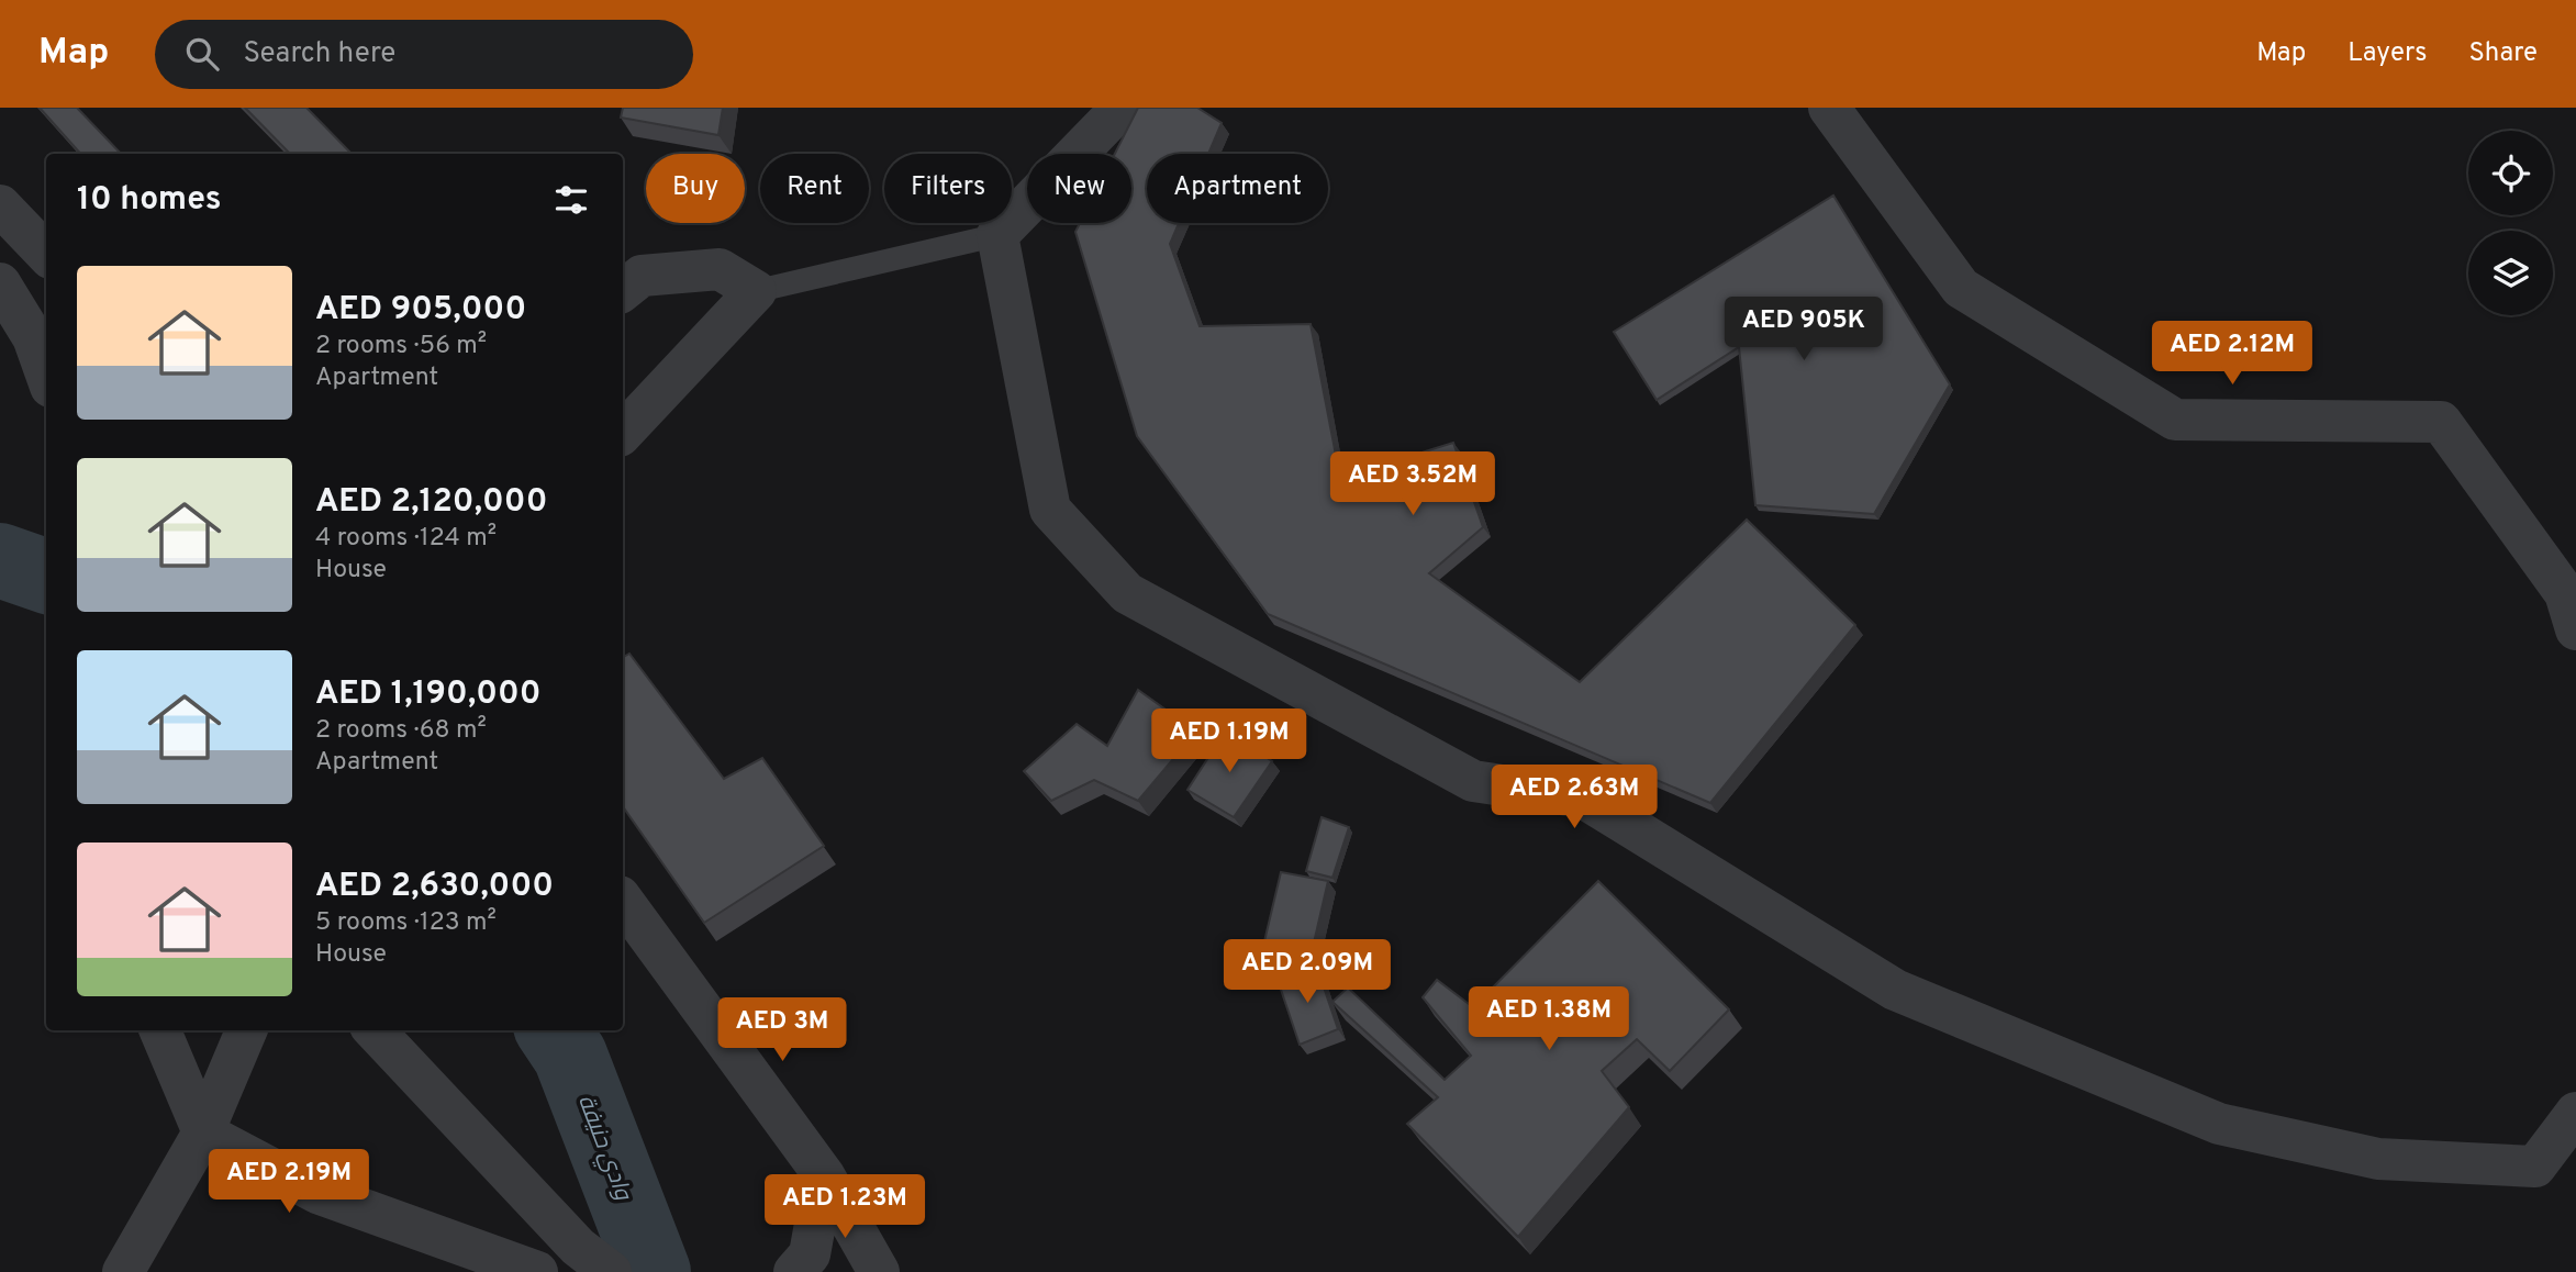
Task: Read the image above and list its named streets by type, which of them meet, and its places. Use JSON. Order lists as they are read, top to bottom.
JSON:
{
  "water": ["وادي حنيفة"],
  "page": {
    "header": "Map",
    "search": "Search here",
    "nav": ["Map", "Layers", "Share"],
    "chip": [
      "Buy",
      "Rent",
      "Filters",
      "New",
      "Apartment"
    ],
    "heading": "10 homes",
    "list": [
      {
        "name": "AED 905,000",
        "note": "2 rooms · 56 m² · Apartment"
      },
      {
        "name": "AED 2,120,000",
        "note": "4 rooms · 124 m² · House"
      },
      {
        "name": "AED 1,190,000",
        "note": "2 rooms · 68 m² · Apartment"
      },
      {
        "name": "AED 2,630,000",
        "note": "5 rooms · 123 m² · House"
      }
    ],
    "price": [
      "AED 905K",
      "AED 2.12M",
      "AED 3.52M",
      "AED 1.19M",
      "AED 2.63M",
      "AED 2.09M",
      "AED 1.38M",
      "AED 3M",
      "AED 2.19M",
      "AED 1.23M"
    ]
  }
}
